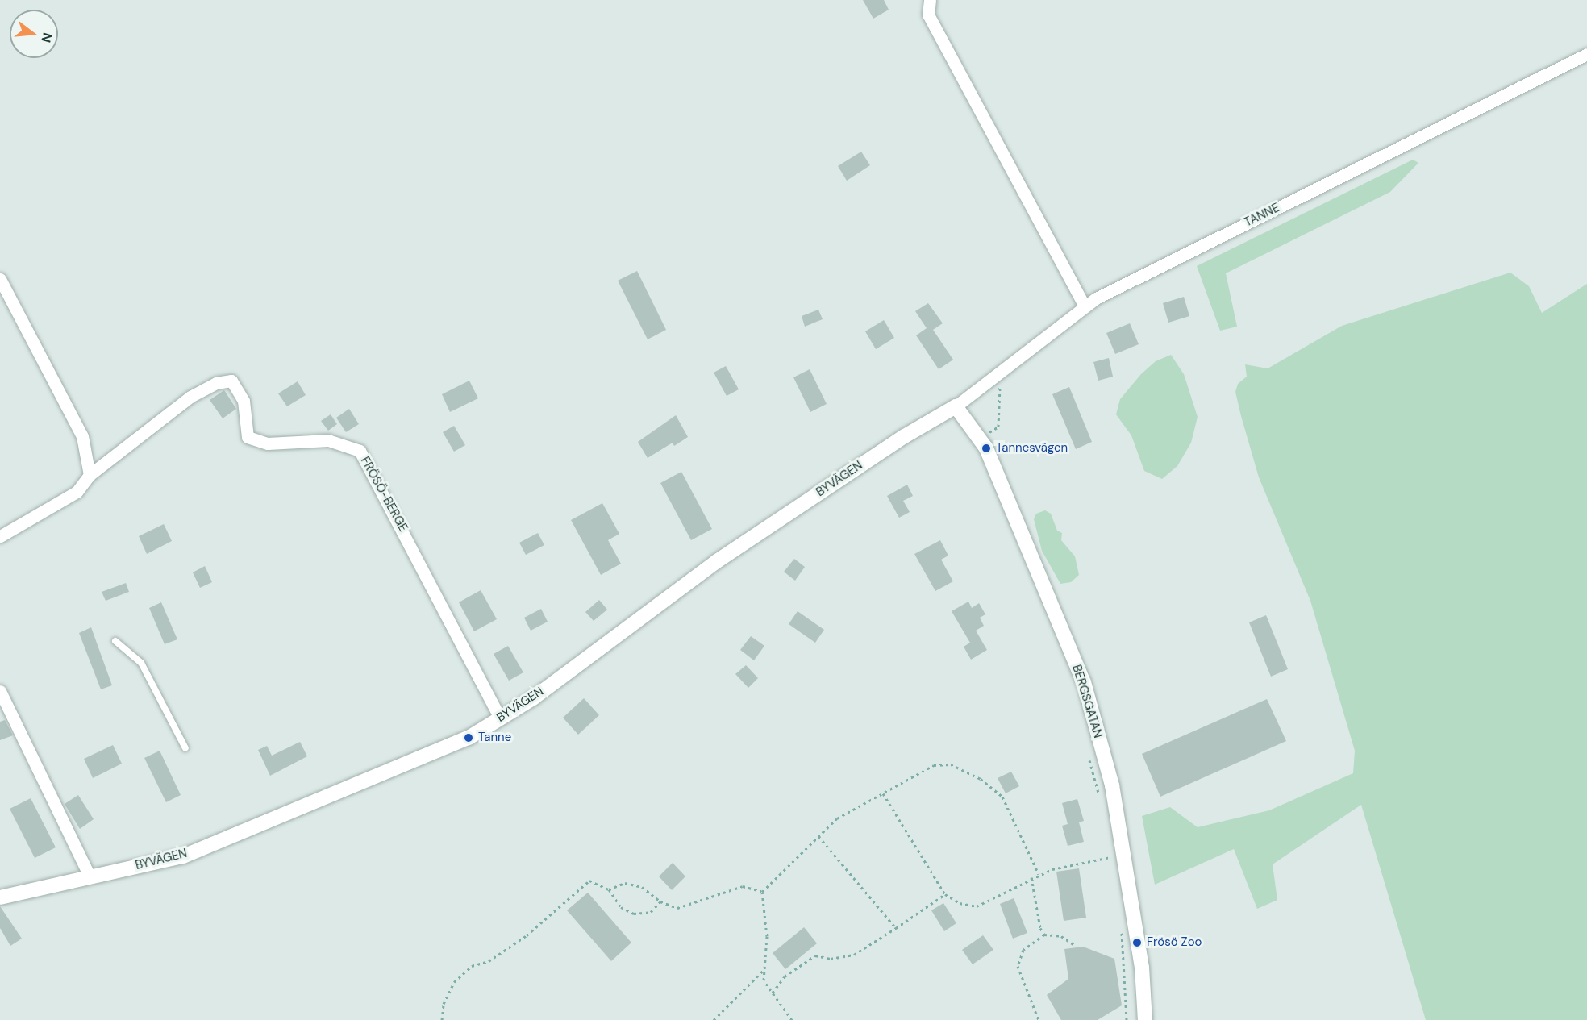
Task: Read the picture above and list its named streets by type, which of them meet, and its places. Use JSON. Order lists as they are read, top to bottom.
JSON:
{
  "streets": {
    "street": [
      "TANNE",
      "BYVÄGEN",
      "FRÖSÖ-BERGE",
      "BERGSGATAN"
    ]
  },
  "crossings": [
    ["TANNE", "BYVÄGEN"],
    ["TANNE", "BERGSGATAN"],
    ["BYVÄGEN", "FRÖSÖ-BERGE"],
    ["BYVÄGEN", "BERGSGATAN"]
  ],
  "places": ["Tannesvägen", "Tanne", "Frösö Zoo"],
  "north": "right"
}
